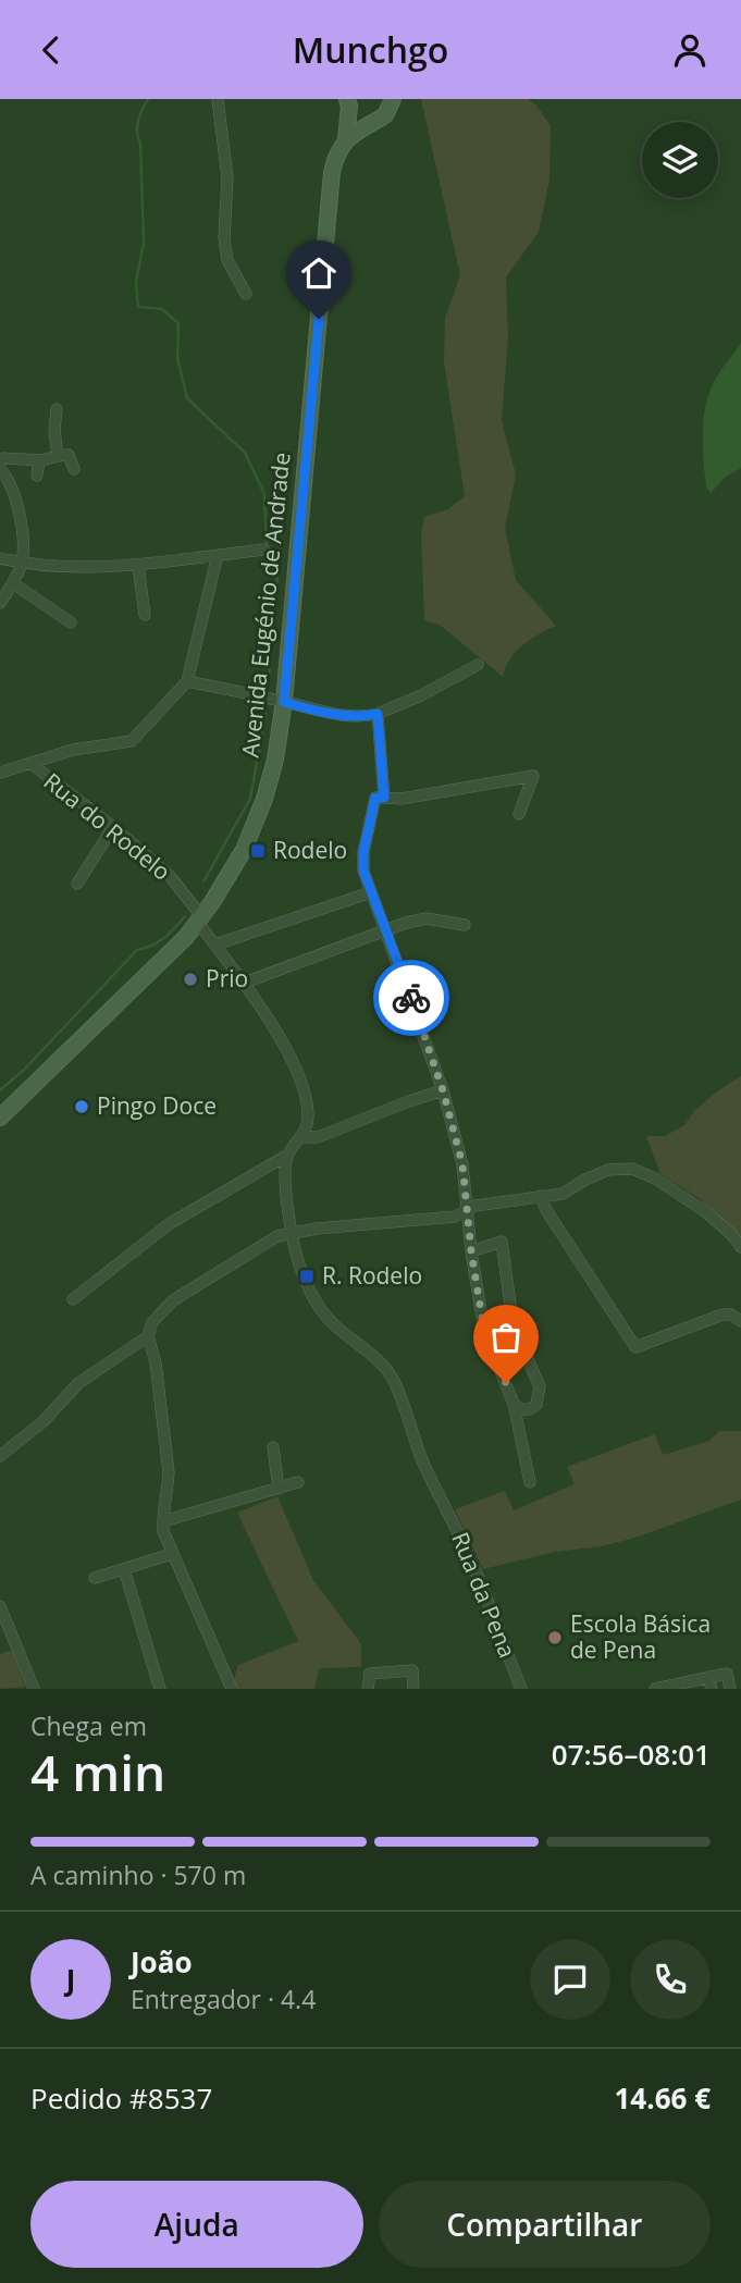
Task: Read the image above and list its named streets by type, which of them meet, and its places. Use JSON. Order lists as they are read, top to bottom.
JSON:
{
  "streets": {
    "main road": ["Avenida Eugénio de Andrade"],
    "street": ["Rua do Rodelo", "Rua da Pena"]
  },
  "crossings": [
    ["Avenida Eugénio de Andrade", "Rua do Rodelo"]
  ],
  "places": {
    "transit": ["Rodelo", "R. Rodelo"],
    "other": ["Prio", "Pingo Doce", "Escola Básica de Pena"]
  },
  "page": {
    "header": "Munchgo",
    "heading": ["4 min", "Chega em", "07:56–08:01"],
    "panel": [
      "João",
      "Entregador · 4.4",
      "Pedido #8537",
      "14.66 €"
    ],
    "bar": "A caminho · 570 m",
    "round": "J",
    "buttons": ["Ajuda", "Compartilhar"]
  }
}
